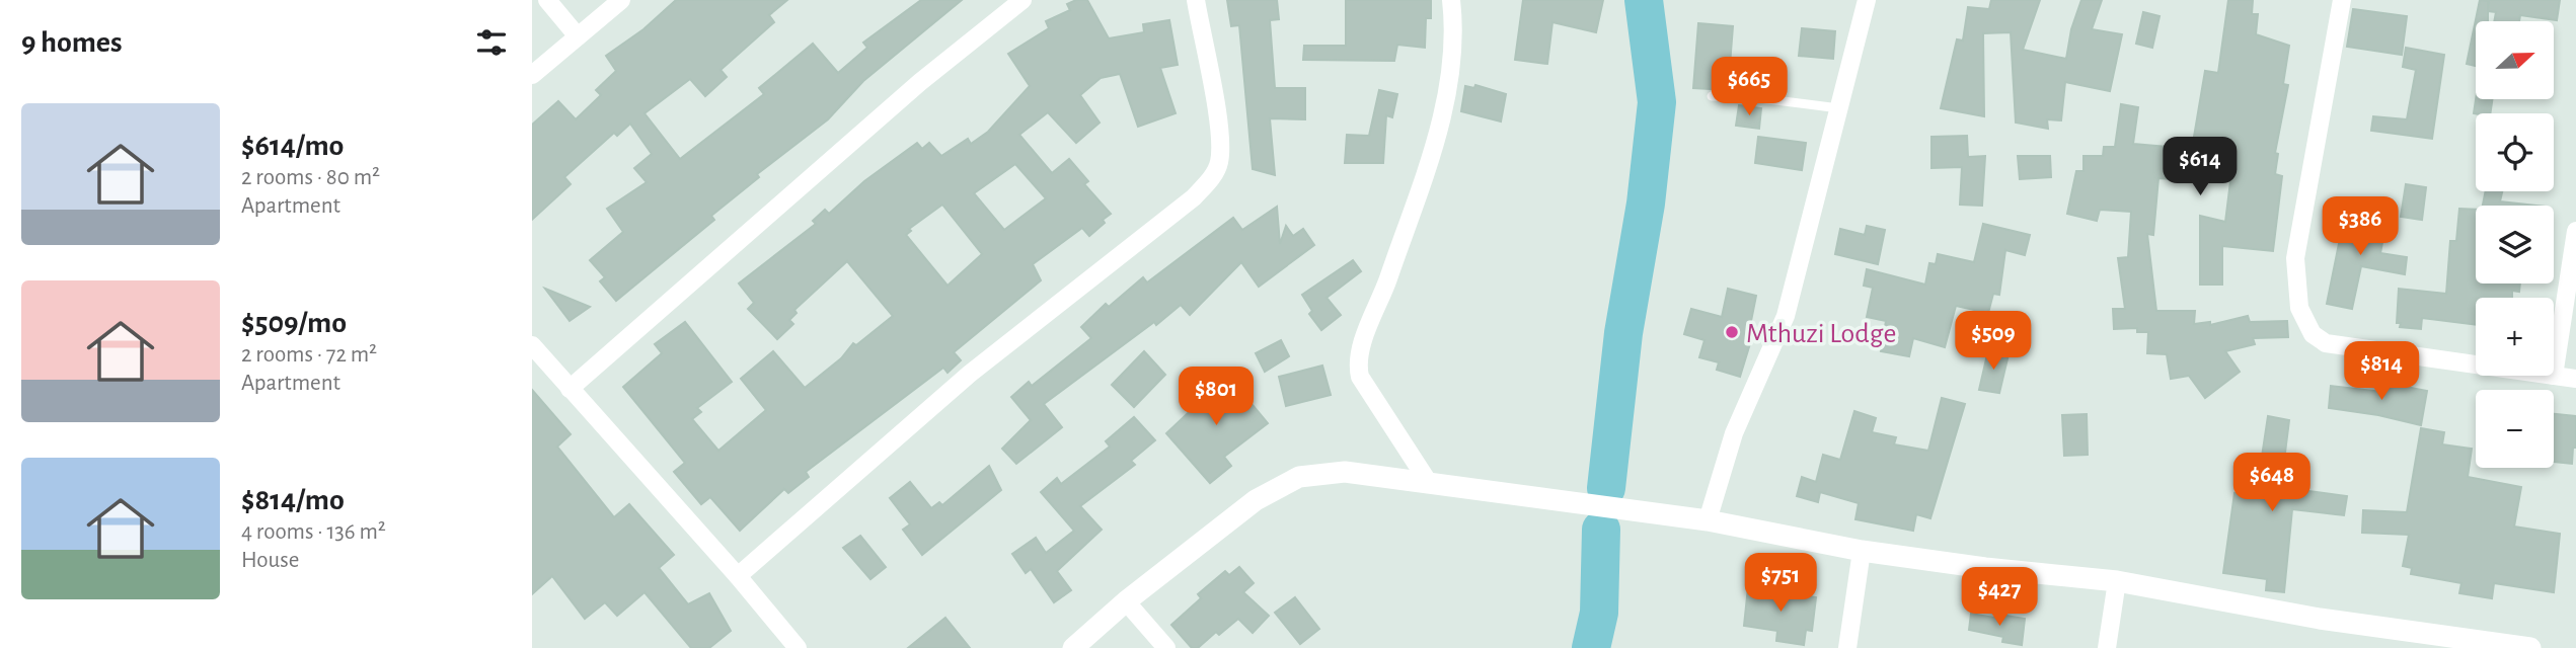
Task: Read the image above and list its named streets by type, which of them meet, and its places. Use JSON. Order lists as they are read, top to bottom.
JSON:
{
  "places": ["Mthuzi Lodge"],
  "north": "right",
  "page": {
    "heading": "9 homes",
    "map_buttons": ["+", "−"],
    "price": [
      "$665",
      "$614",
      "$386",
      "$509",
      "$814",
      "$801",
      "$648",
      "$751",
      "$427"
    ],
    "list": [
      {
        "name": "$614/mo",
        "note": "2 rooms · 80 m² · Apartment"
      },
      {
        "name": "$509/mo",
        "note": "2 rooms · 72 m² · Apartment"
      },
      {
        "name": "$814/mo",
        "note": "4 rooms · 136 m² · House"
      }
    ]
  }
}
